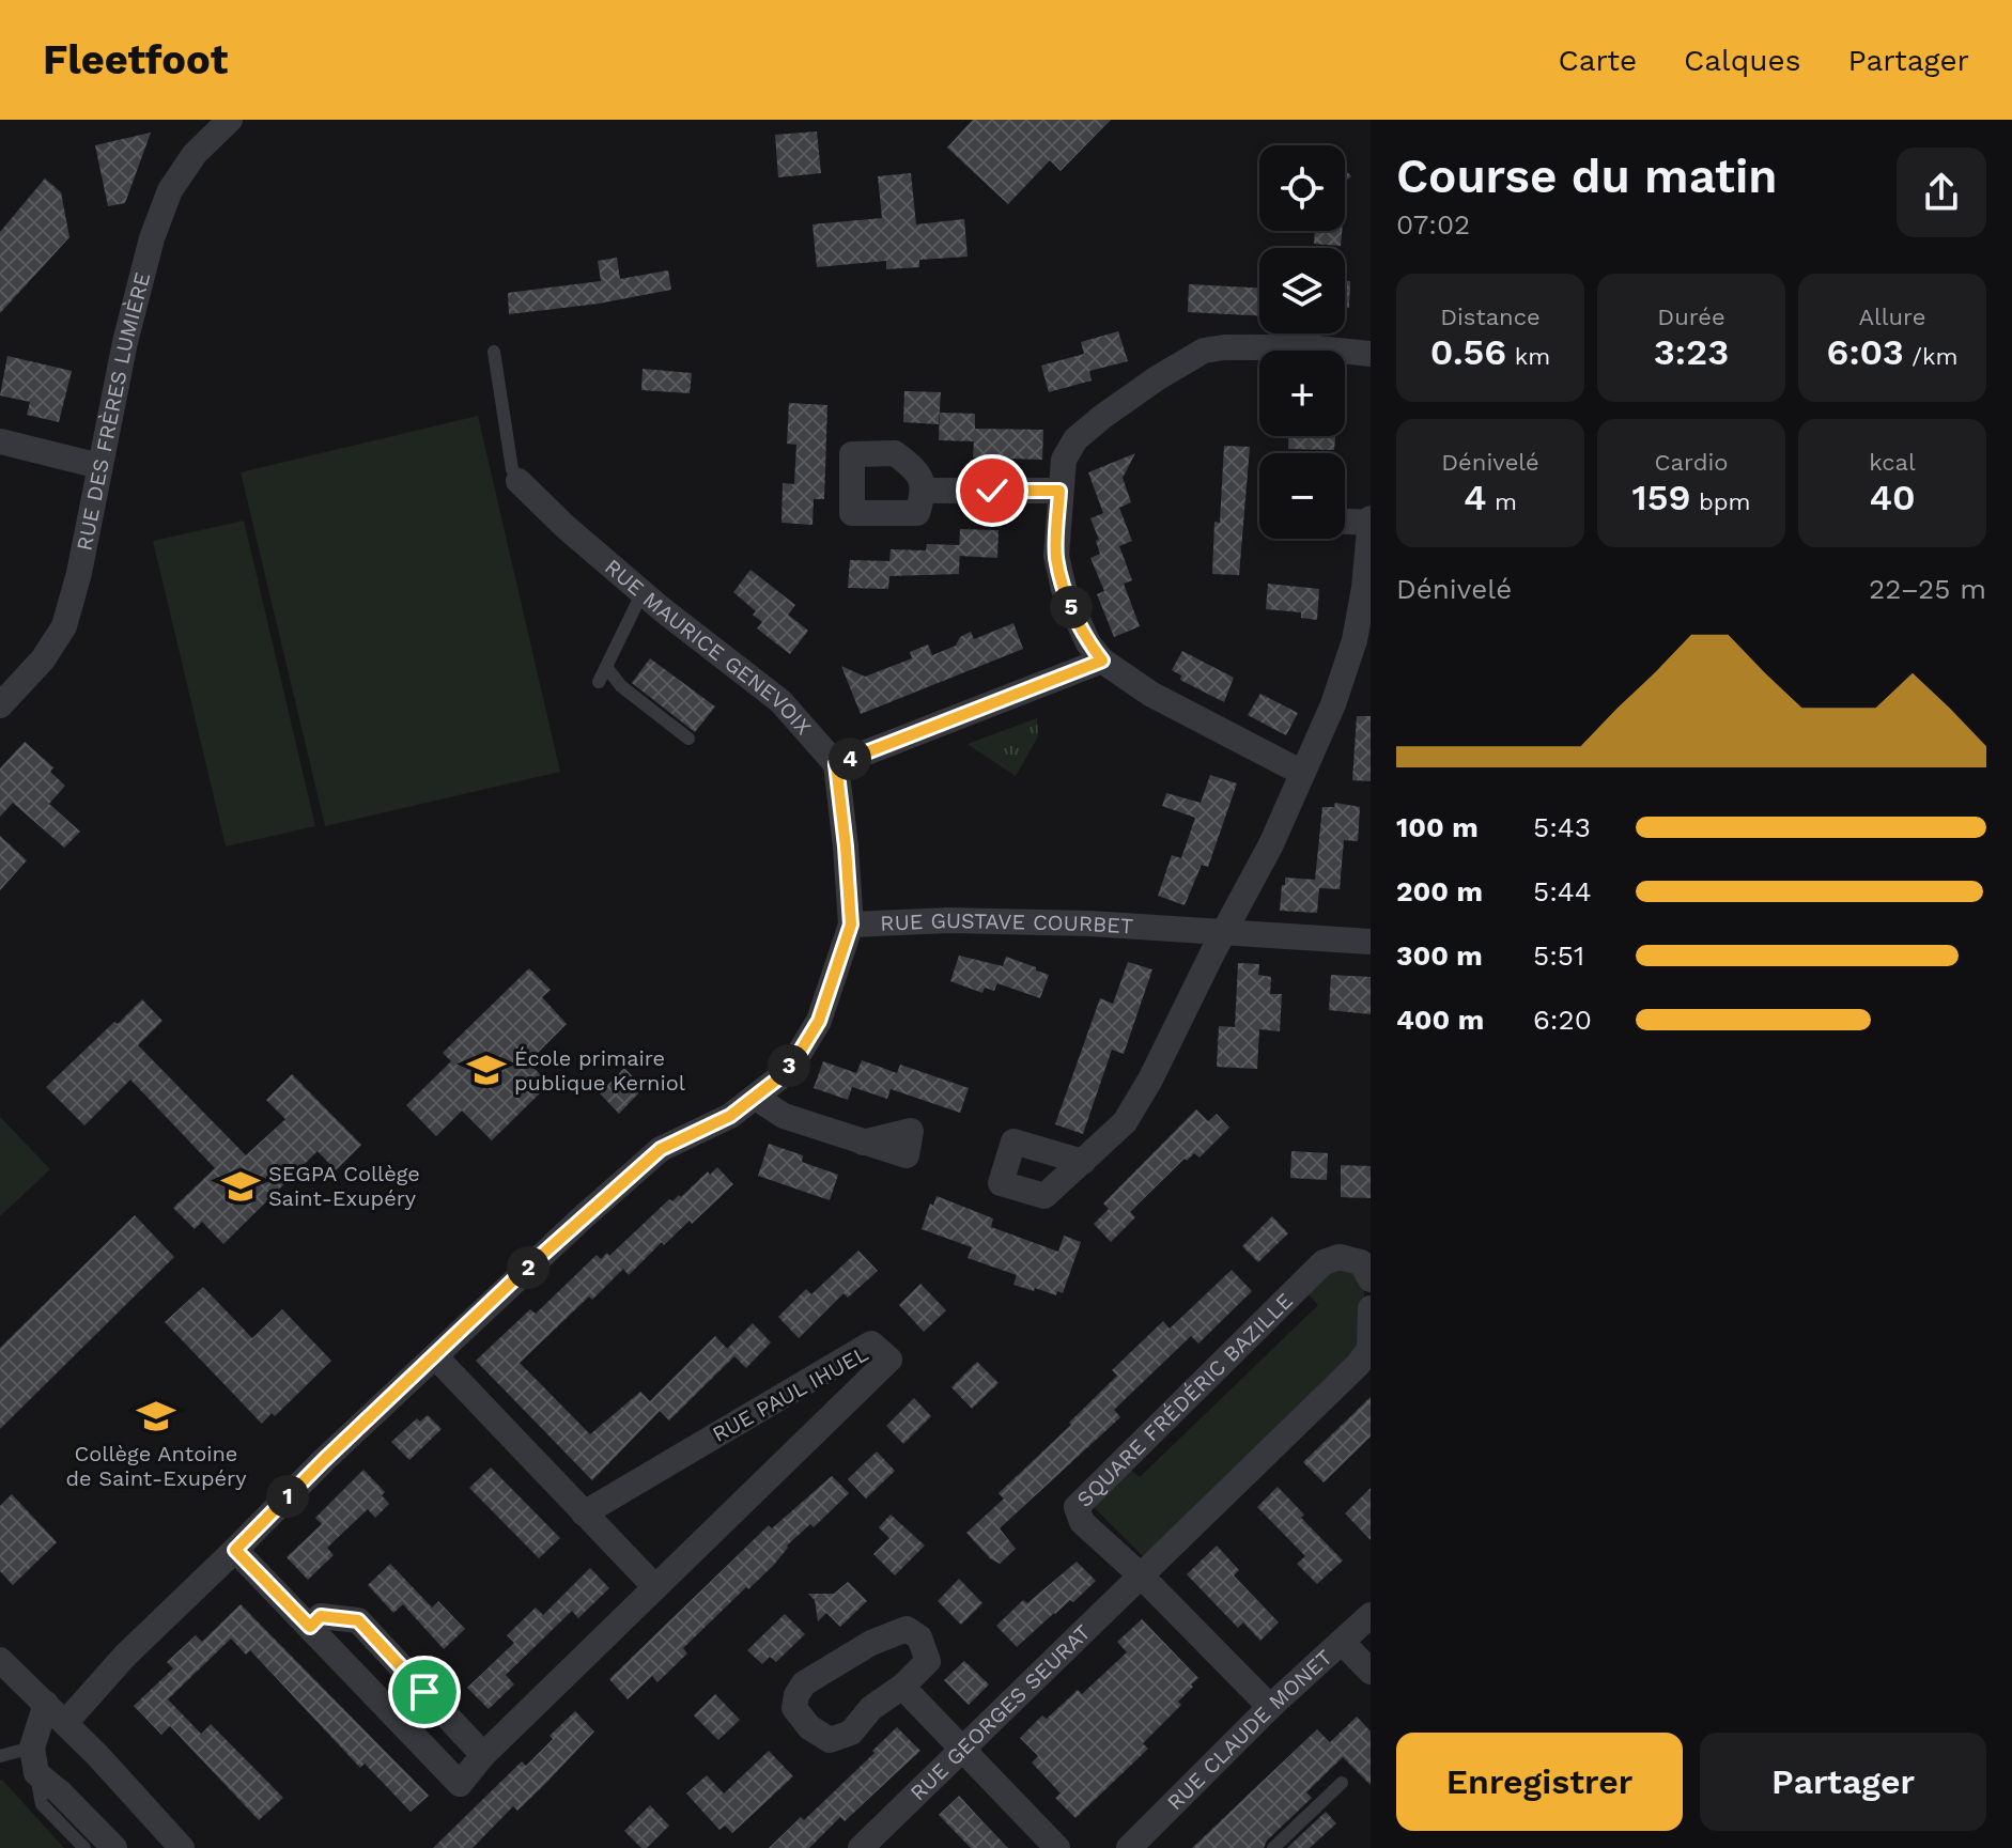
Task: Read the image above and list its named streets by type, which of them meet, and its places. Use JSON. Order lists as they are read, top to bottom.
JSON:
{
  "streets": {
    "street": [
      "RUE DES FRÈRES LUMIÈRE",
      "RUE MAURICE GENEVOIX",
      "RUE GUSTAVE COURBET",
      "RUE PAUL IHUEL",
      "SQUARE FRÉDÉRIC BAZILLE",
      "RUE GEORGES SEURAT",
      "RUE CLAUDE MONET"
    ]
  },
  "crossings": [
    ["RUE GUSTAVE COURBET", "RUE PAUL IHUEL"],
    ["SQUARE FRÉDÉRIC BAZILLE", "RUE GEORGES SEURAT"]
  ],
  "places": {
    "school or university": ["École primaire publique Kerniol", "SEGPA Collège Saint-Exupéry", "Collège Antoine de Saint-Exupéry"]
  },
  "page": {
    "header": "Fleetfoot",
    "nav": ["Carte", "Calques", "Partager"],
    "heading": ["Course du matin", "07:02"],
    "map_buttons": ["+", "−"],
    "stats": [
      ["Distance", "0.56 km"],
      ["Durée", "3:23"],
      ["Allure", "6:03 /km"],
      ["Dénivelé", "4 m"],
      ["Cardio", "159 bpm"],
      ["kcal", "40"]
    ],
    "chart": ["Dénivelé", "22–25 m"],
    "pins": [
      "5",
      "4",
      "3",
      "2",
      "1"
    ],
    "list": [
      {
        "name": "100 m",
        "note": "5:43"
      },
      {
        "name": "200 m",
        "note": "5:44"
      },
      {
        "name": "300 m",
        "note": "5:51"
      },
      {
        "name": "400 m",
        "note": "6:20"
      }
    ],
    "buttons": ["Enregistrer", "Partager"]
  }
}
